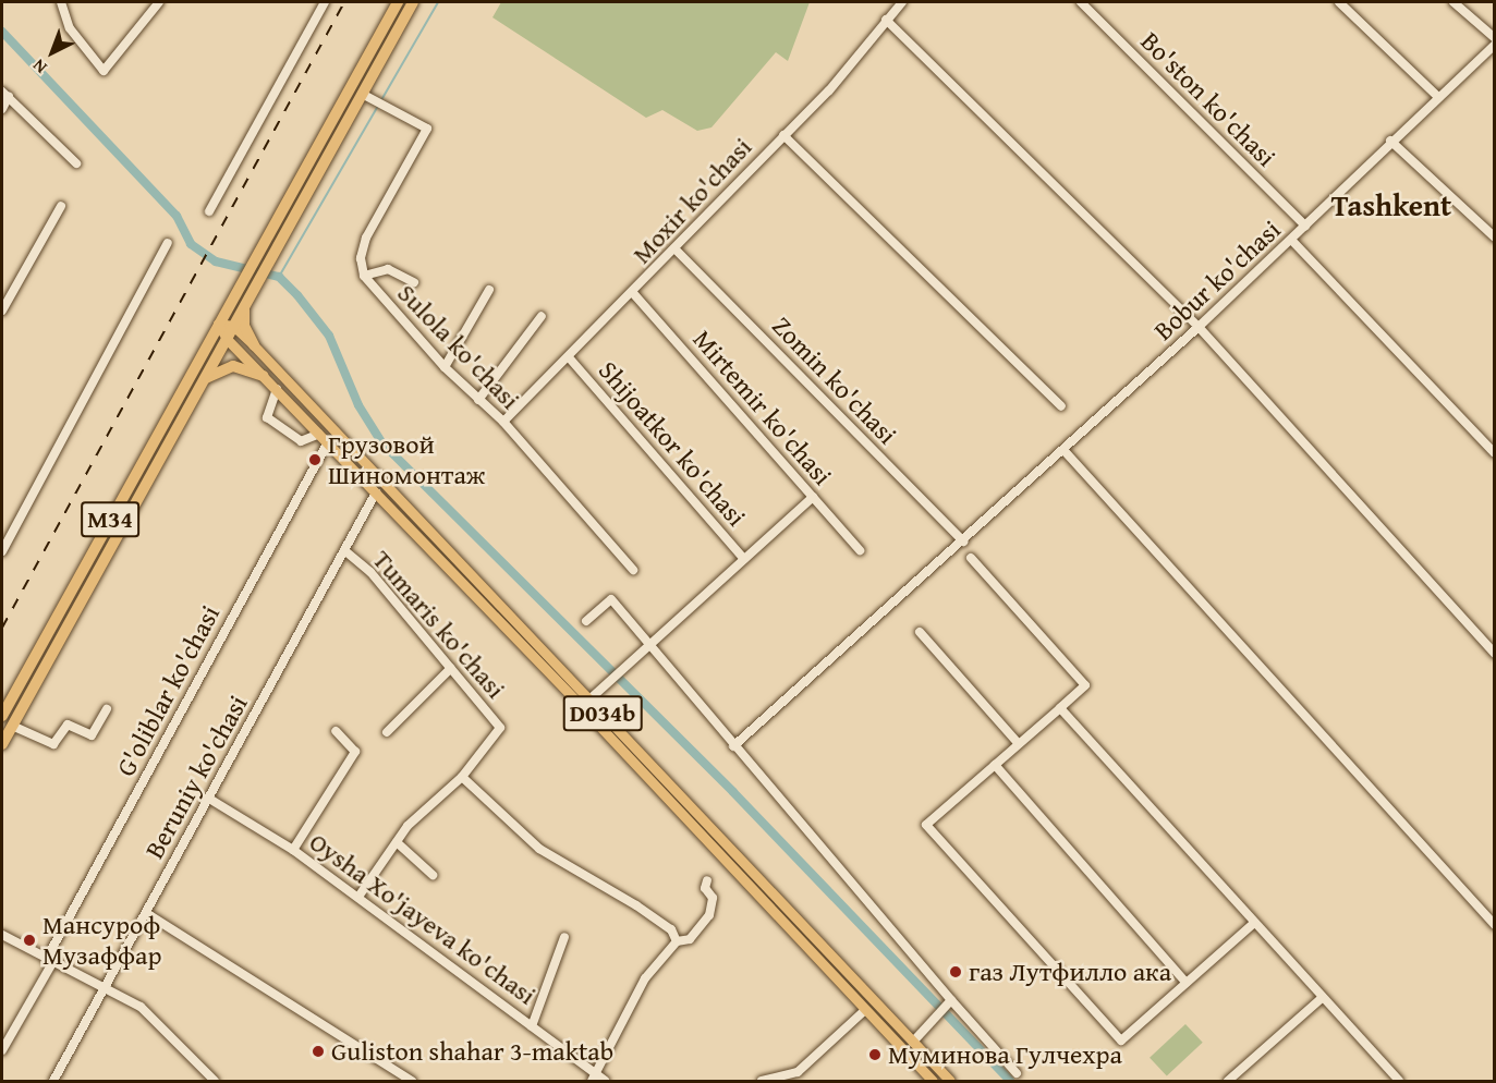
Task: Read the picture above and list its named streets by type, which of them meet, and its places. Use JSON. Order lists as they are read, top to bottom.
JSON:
{
  "streets": {
    "highway": ["M34"],
    "main road": ["D034b"],
    "street": [
      "Bo'ston ko'chasi",
      "Moxir ko'chasi",
      "Bobur ko'chasi",
      "Sulola ko'chasi",
      "Zomin ko'chasi",
      "Mirtemir ko'chasi",
      "Shijoatkor ko'chasi",
      "Tumaris ko'chasi",
      "G'oliblar ko'chasi",
      "Beruniy ko'chasi",
      "Oysha Xo'jayeva ko'chasi"
    ]
  },
  "crossings": [
    ["Bo'ston ko'chasi", "Bobur ko'chasi"],
    ["Moxir ko'chasi", "Sulola ko'chasi"],
    ["Moxir ko'chasi", "Zomin ko'chasi"],
    ["Moxir ko'chasi", "Mirtemir ko'chasi"],
    ["Moxir ko'chasi", "Shijoatkor ko'chasi"],
    ["Bobur ko'chasi", "Zomin ko'chasi"],
    ["Sulola ko'chasi", "M34"],
    ["M34", "D034b"],
    ["Tumaris ko'chasi", "Beruniy ko'chasi"],
    ["G'oliblar ko'chasi", "D034b"],
    ["D034b", "Beruniy ko'chasi"],
    ["Beruniy ko'chasi", "Oysha Xo'jayeva ko'chasi"]
  ],
  "districts": ["Tashkent"],
  "places": [
    "Грузовой Шиномонтаж",
    "Мансуроф Музаффар",
    "газ Лутфилло ака",
    "Guliston shahar 3-maktab",
    "Муминова Гулчехра"
  ],
  "north": "bottom left"
}
